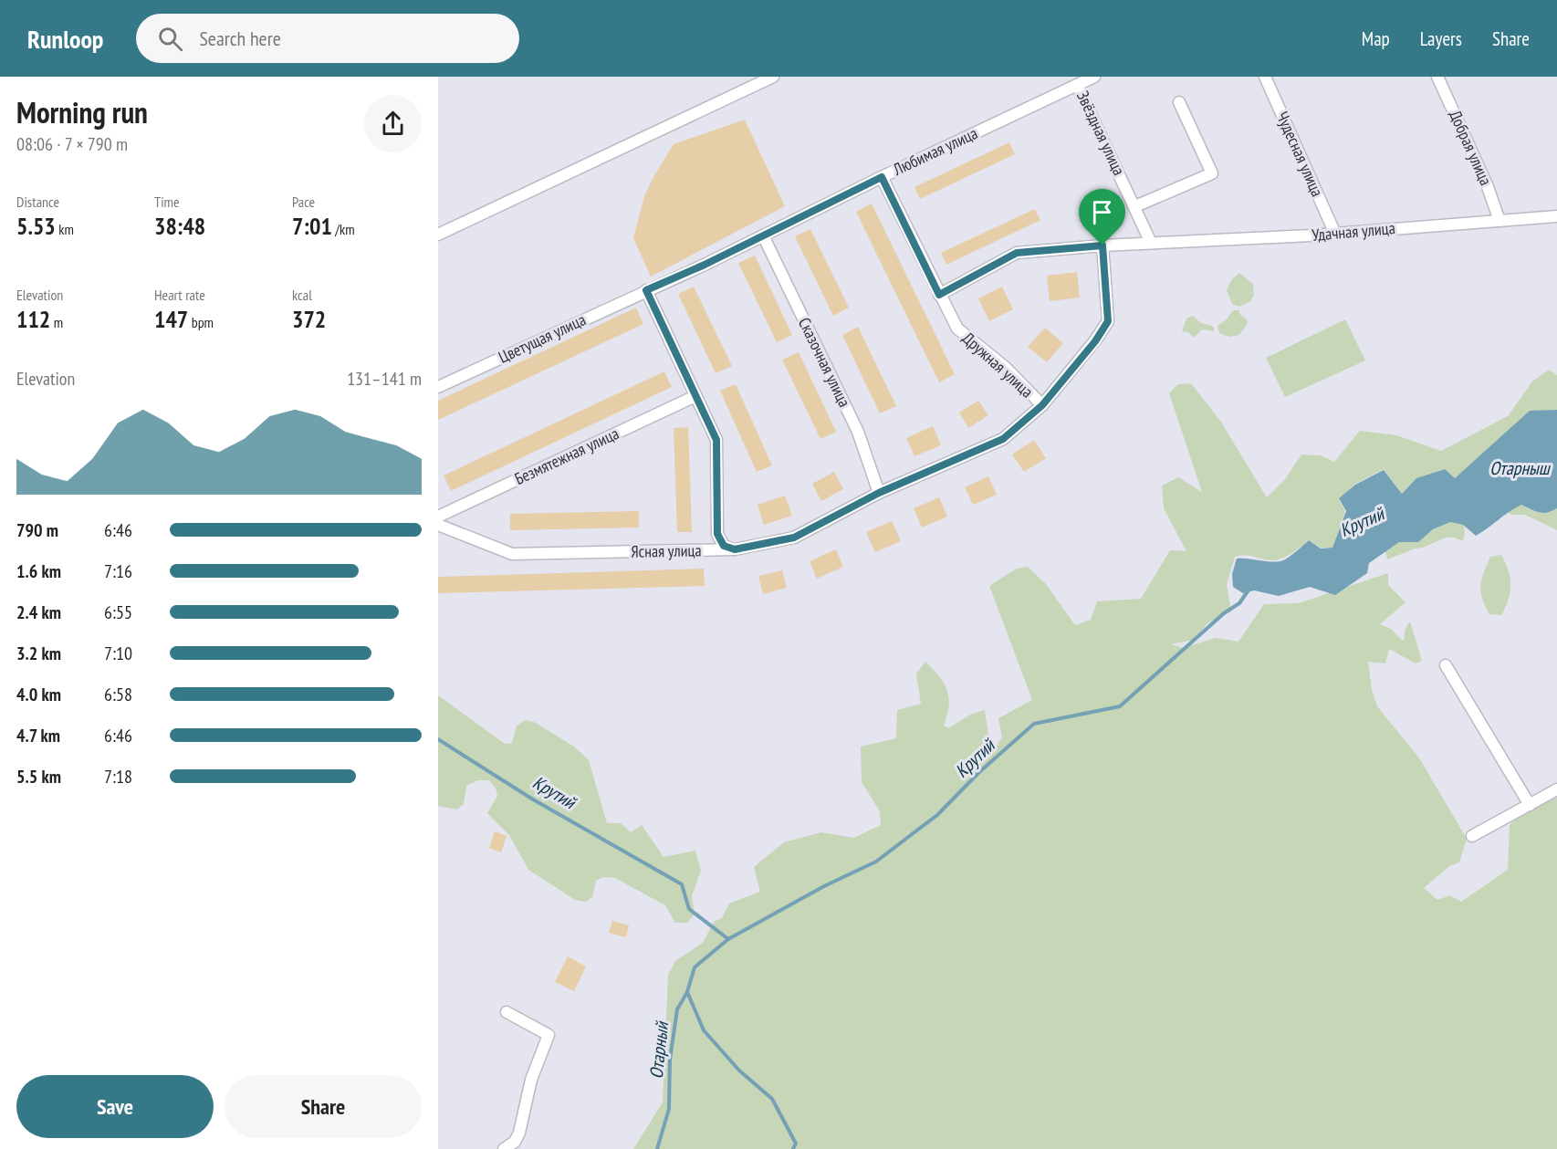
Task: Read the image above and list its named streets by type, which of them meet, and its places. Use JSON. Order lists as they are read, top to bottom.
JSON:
{
  "streets": {
    "street": [
      "Звёздная улица",
      "Добрая улица",
      "Любимая улица",
      "Чудесная улица",
      "Удачная улица",
      "Цветущая улица",
      "Сказочная улица",
      "Дружная улица",
      "Безмятежная улица",
      "Ясная улица"
    ]
  },
  "crossings": [
    ["Звёздная улица", "Любимая улица"],
    ["Звёздная улица", "Удачная улица"],
    ["Добрая улица", "Удачная улица"],
    ["Любимая улица", "Цветущая улица"],
    ["Любимая улица", "Сказочная улица"],
    ["Любимая улица", "Дружная улица"],
    ["Чудесная улица", "Удачная улица"],
    ["Удачная улица", "Дружная улица"],
    ["Удачная улица", "Ясная улица"],
    ["Сказочная улица", "Ясная улица"],
    ["Дружная улица", "Ясная улица"]
  ],
  "water": ["Отарныш", "Крутий", "Отарный"],
  "page": {
    "header": "Runloop",
    "search": "Search here",
    "nav": ["Map", "Layers", "Share"],
    "heading": ["Morning run", "08:06 · 7 × 790 m"],
    "stats": [
      ["Distance", "5.53 km"],
      ["Time", "38:48"],
      ["Pace", "7:01 /km"],
      ["Elevation", "112 m"],
      ["Heart rate", "147 bpm"],
      ["kcal", "372"]
    ],
    "chart": ["Elevation", "131–141 m"],
    "list": [
      {
        "name": "790 m",
        "note": "6:46"
      },
      {
        "name": "1.6 km",
        "note": "7:16"
      },
      {
        "name": "2.4 km",
        "note": "6:55"
      },
      {
        "name": "3.2 km",
        "note": "7:10"
      },
      {
        "name": "4.0 km",
        "note": "6:58"
      },
      {
        "name": "4.7 km",
        "note": "6:46"
      },
      {
        "name": "5.5 km",
        "note": "7:18"
      }
    ],
    "buttons": ["Save", "Share"]
  }
}
